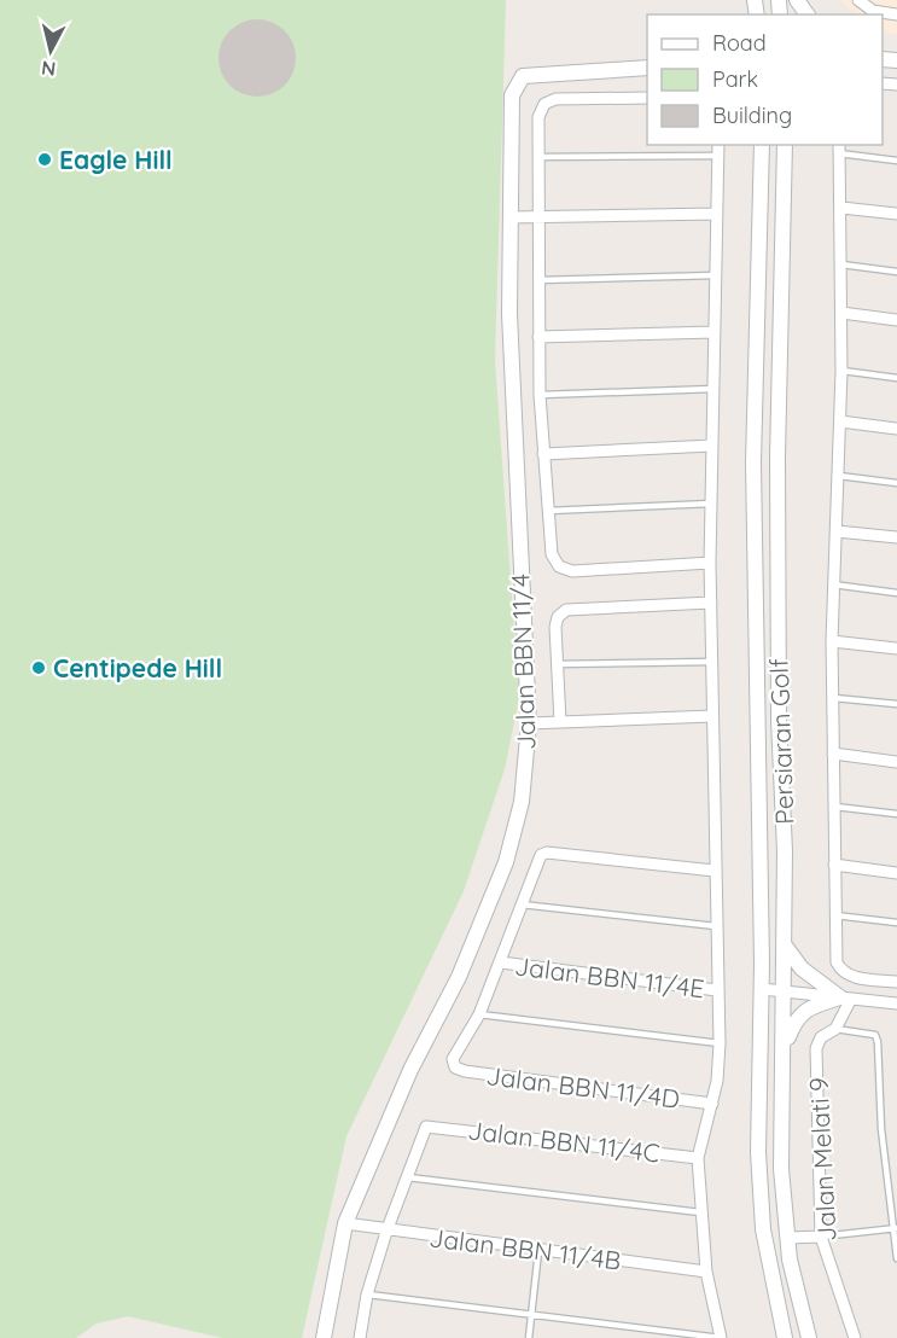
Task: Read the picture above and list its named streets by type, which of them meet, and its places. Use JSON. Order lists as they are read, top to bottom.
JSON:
{
  "streets": {
    "street": [
      "Jalan BBN 11/4",
      "Persiaran Golf",
      "Jalan BBN 11/4E",
      "Jalan BBN 11/4D",
      "Jalan BBN 11/4C",
      "Jalan Melati 9",
      "Jalan BBN 11/4B"
    ]
  },
  "crossings": [
    ["Jalan BBN 11/4", "Jalan BBN 11/4B"]
  ],
  "places": ["Eagle Hill", "Centipede Hill"],
  "legend": ["Road", "Park", "Building"],
  "north": "bottom"
}
